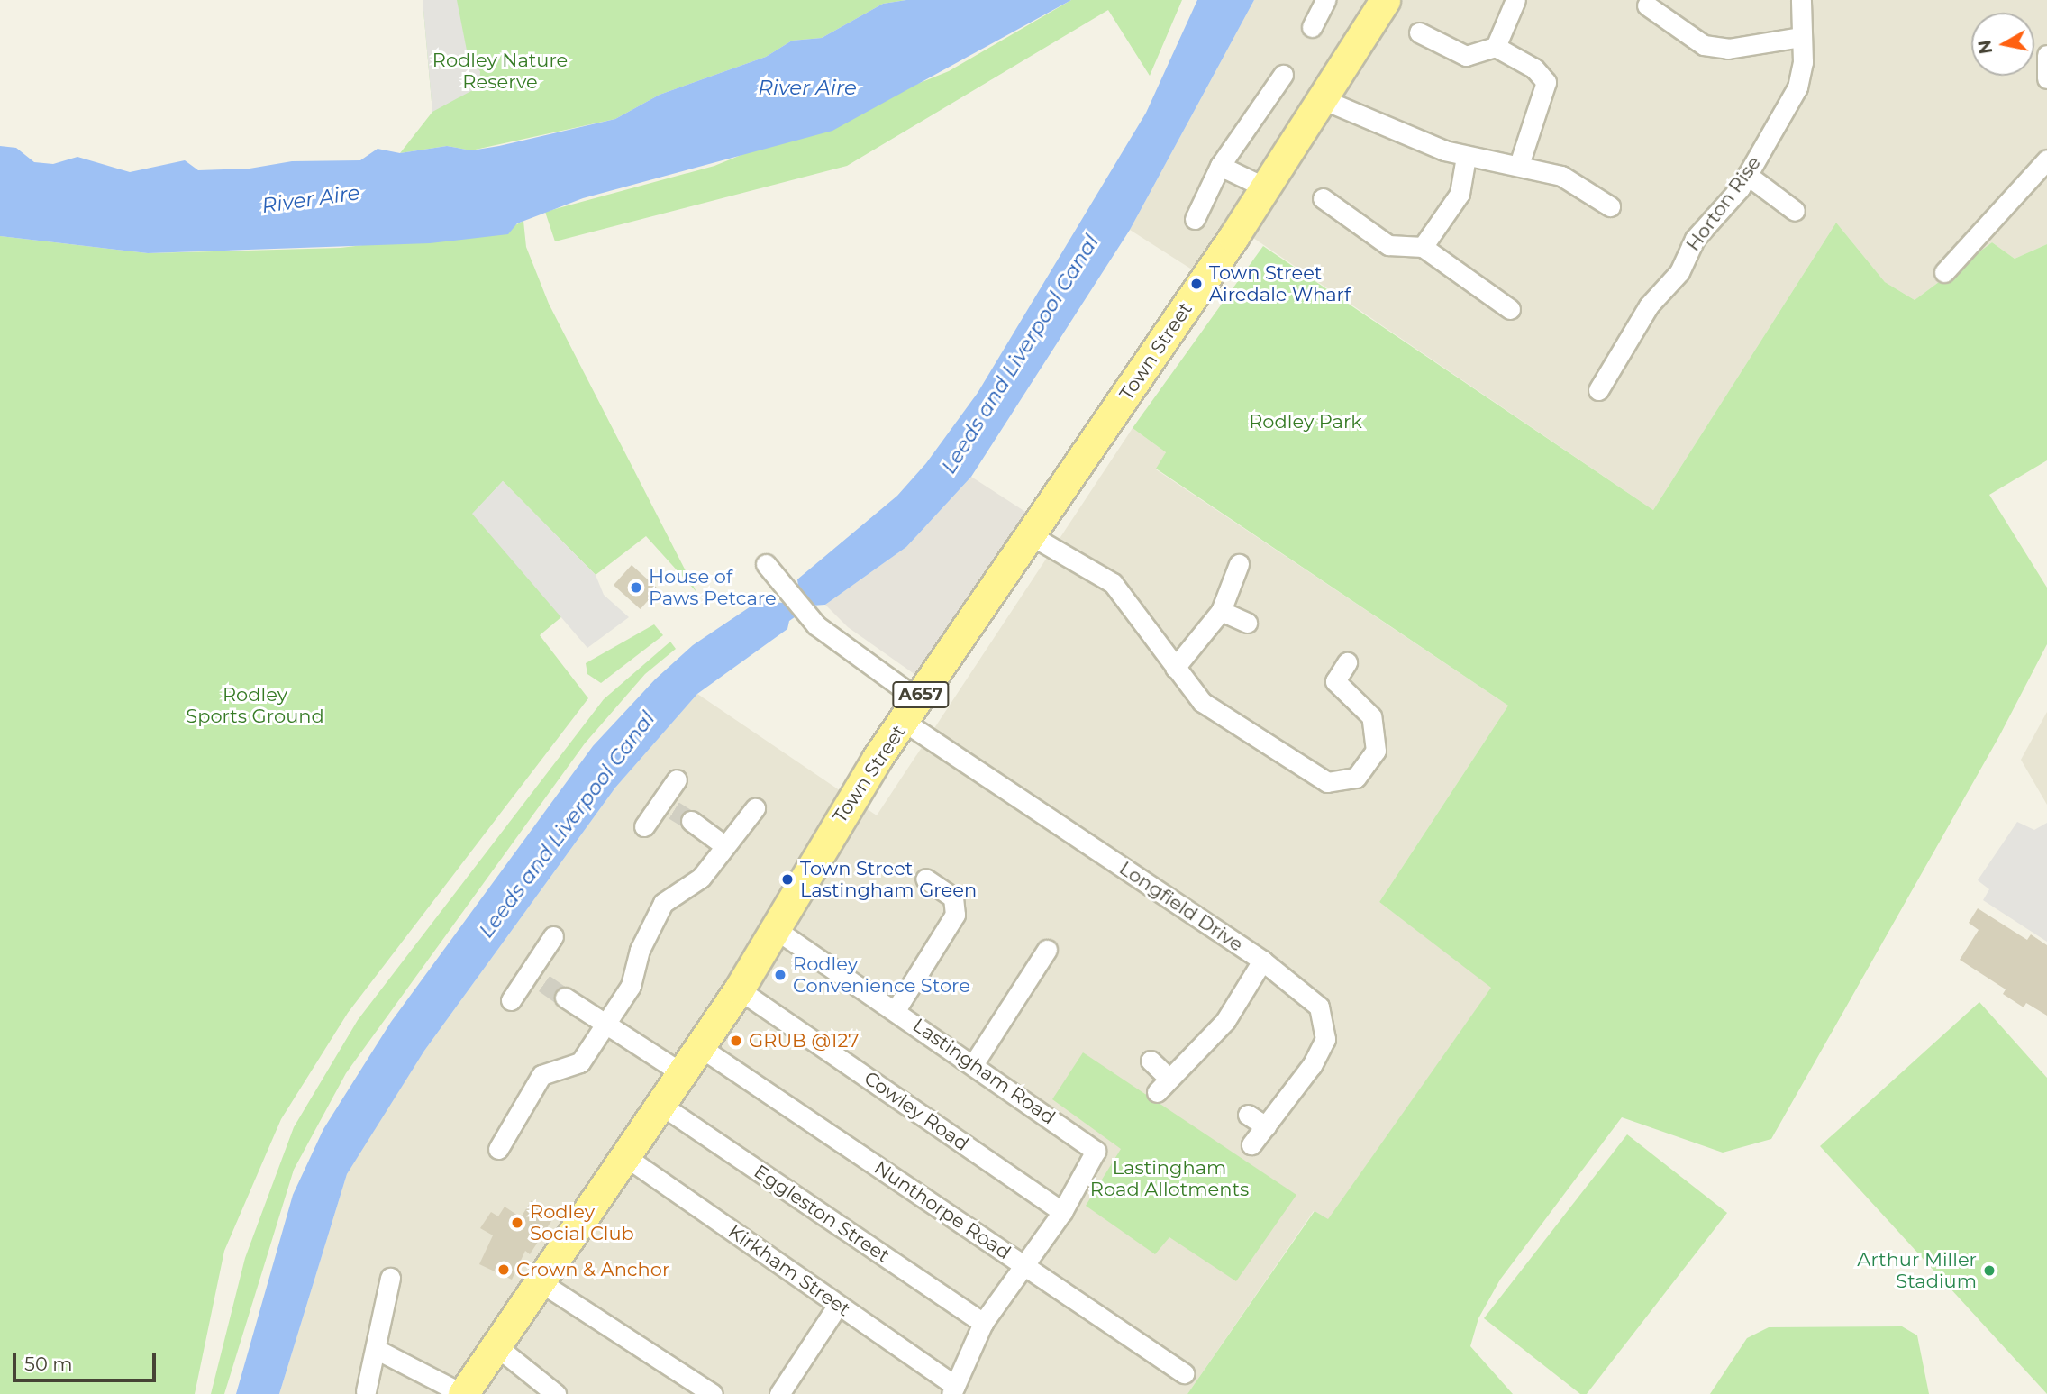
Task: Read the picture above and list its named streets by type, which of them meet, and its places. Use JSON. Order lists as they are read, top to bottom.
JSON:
{
  "streets": {
    "main road": ["Town Street", "A657"],
    "street": [
      "Horton Rise",
      "Longfield Drive",
      "Lastingham Road",
      "Cowley Road",
      "Nunthorpe Road",
      "Eggleston Street",
      "Kirkham Street"
    ]
  },
  "crossings": [
    ["Town Street", "Longfield Drive"],
    ["Town Street", "Lastingham Road"],
    ["Town Street", "Cowley Road"],
    ["Town Street", "Nunthorpe Road"],
    ["Town Street", "Eggleston Street"],
    ["Town Street", "Kirkham Street"],
    ["Lastingham Road", "Cowley Road"]
  ],
  "water": ["River Aire", "Leeds and Liverpool Canal"],
  "parks": [
    "Rodley Nature Reserve",
    "Rodley Park",
    "Rodley Sports Ground",
    "Lastingham Road Allotments"
  ],
  "places": [
    "Town Street Airedale Wharf",
    "House of Paws Petcare",
    "Town Street Lastingham Green",
    "Rodley Convenience Store",
    "GRUB @127",
    "Rodley Social Club",
    "Crown & Anchor",
    "Arthur Miller Stadium"
  ],
  "scale_bar": "50 m",
  "north": "left"
}
